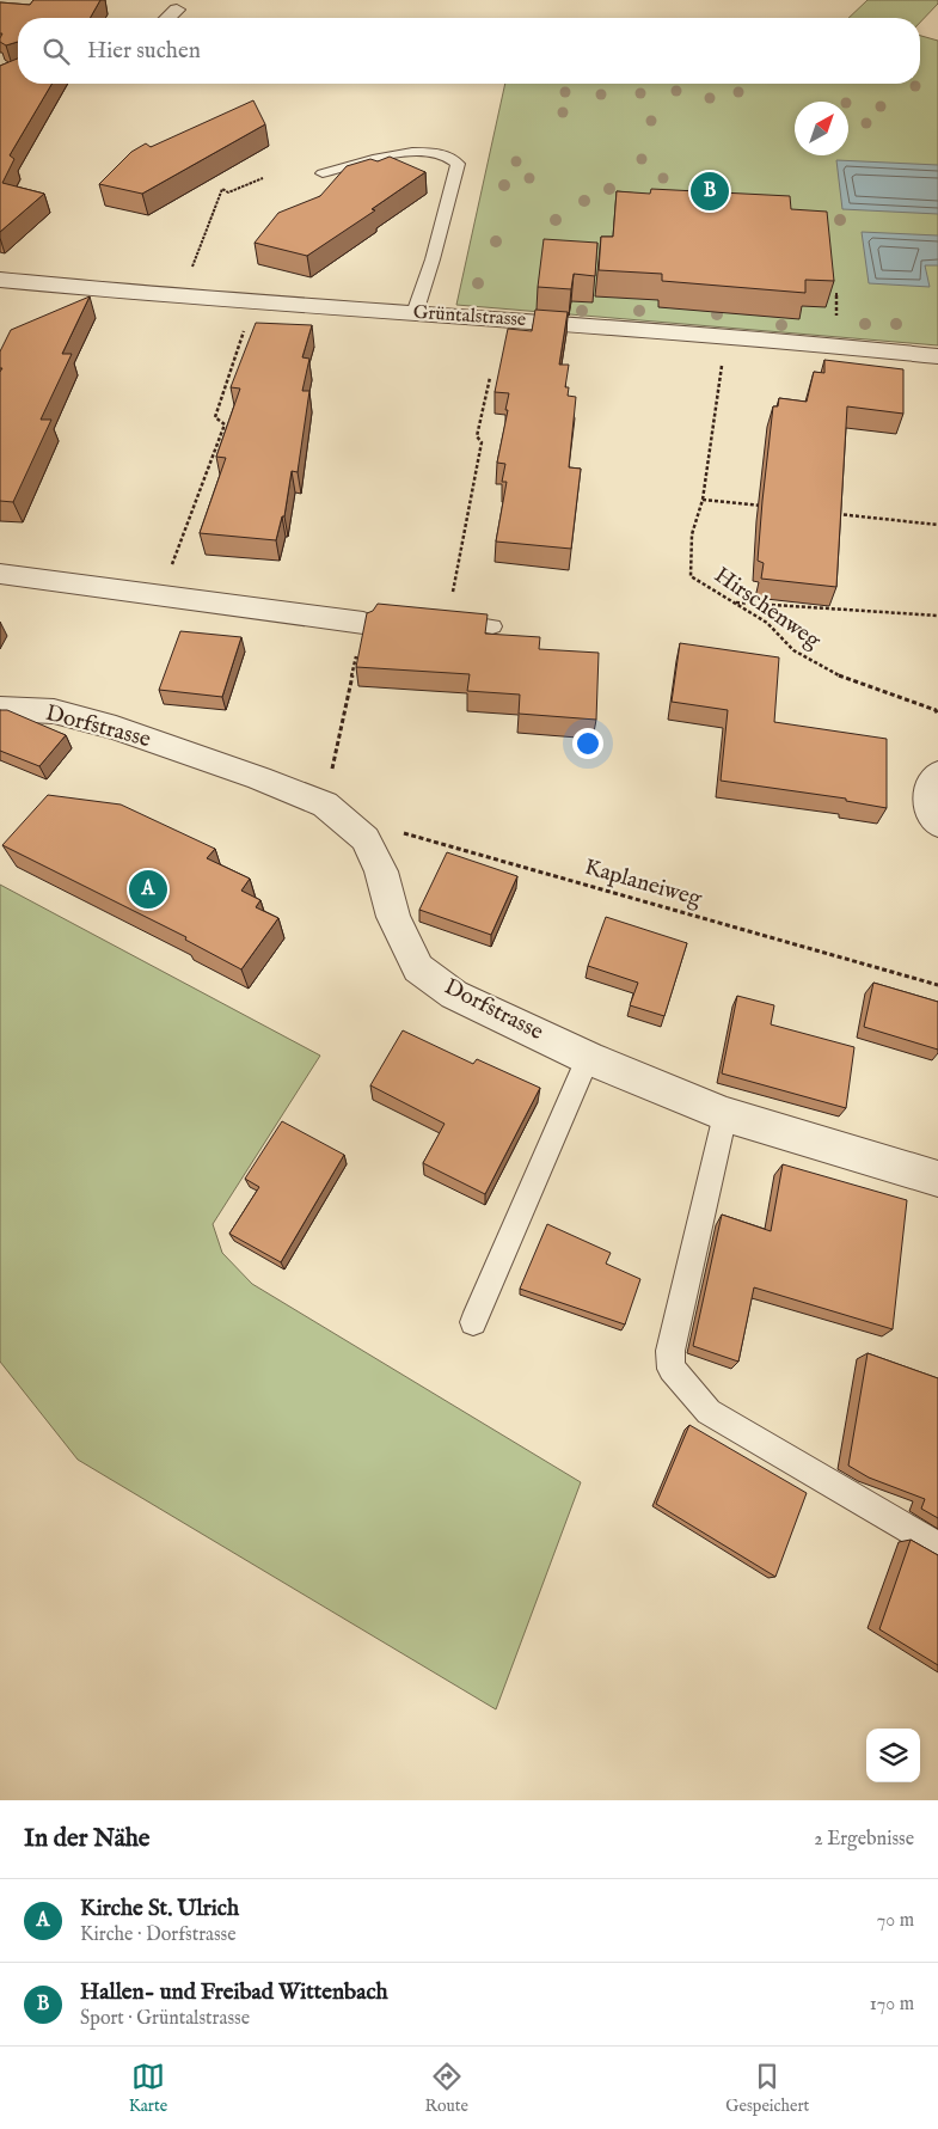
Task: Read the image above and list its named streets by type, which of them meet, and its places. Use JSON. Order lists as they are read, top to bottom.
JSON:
{
  "streets": {
    "street": ["Grüntalstrasse", "Dorfstrasse"],
    "path": ["Hirschenweg", "Kaplaneiweg"]
  },
  "crossings": [
    ["Dorfstrasse", "Kaplaneiweg"]
  ],
  "north": "top right",
  "page": {
    "search": "Hier suchen",
    "pins": ["B", "A"],
    "heading": ["In der Nähe", "2 Ergebnisse"],
    "list": [
      {
        "mark": "A",
        "name": "Kirche St. Ulrich",
        "note": "Kirche · Dorfstrasse",
        "value": "70 m"
      },
      {
        "mark": "B",
        "name": "Hallen- und Freibad Wittenbach",
        "note": "Sport · Grüntalstrasse",
        "value": "170 m"
      }
    ],
    "nav": ["Karte", "Route", "Gespeichert"]
  }
}
